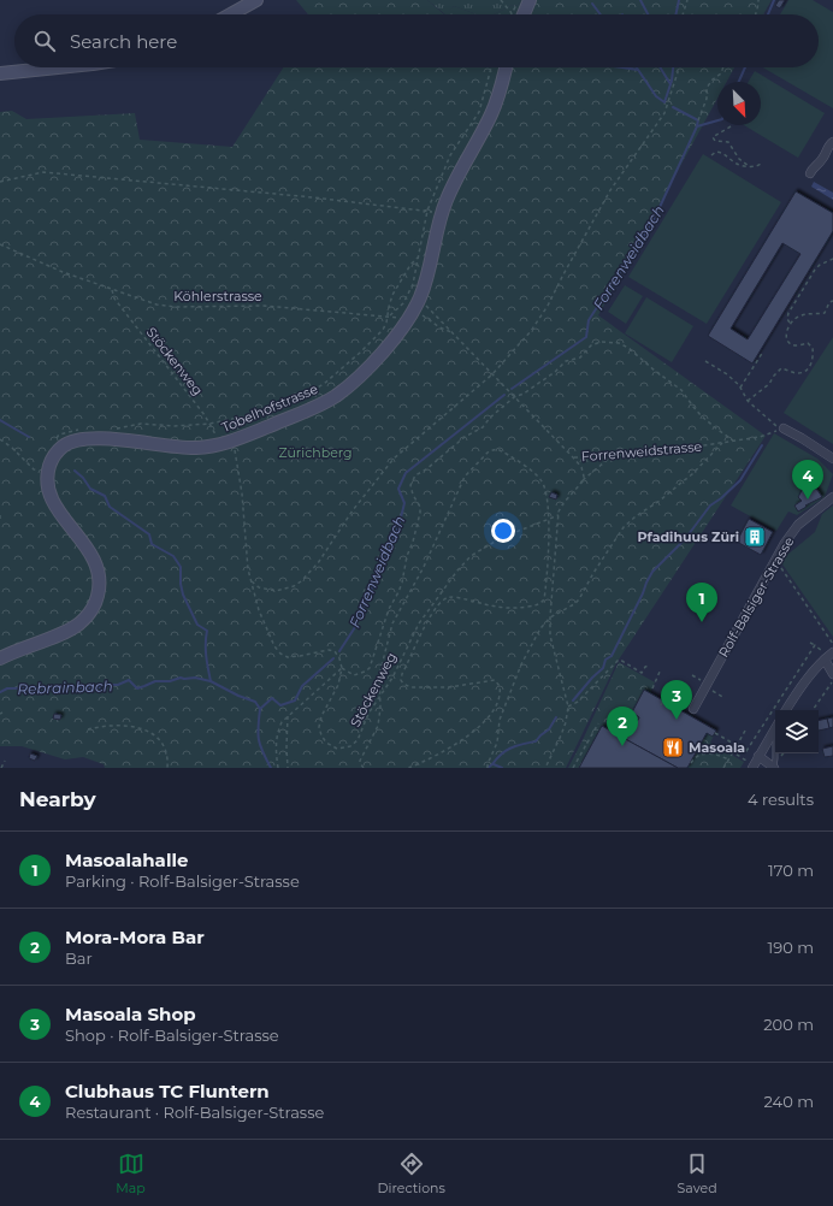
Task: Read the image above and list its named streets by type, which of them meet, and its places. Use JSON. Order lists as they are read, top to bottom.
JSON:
{
  "streets": {
    "main road": ["Tobelhofstrasse"],
    "street": ["Rolf-Balsiger-Strasse"],
    "path": ["Köhlerstrasse", "Stöckenweg", "Forrenweidstrasse"]
  },
  "crossings": [
    ["Köhlerstrasse", "Stöckenweg"],
    ["Stöckenweg", "Tobelhofstrasse"],
    ["Tobelhofstrasse", "Forrenweidstrasse"]
  ],
  "water": ["Forrenweidbach", "Rebrainbach"],
  "parks": ["Zürichberg"],
  "places": {
    "building": ["Pfadihuus Züri"],
    "restaurant": ["Masoala"]
  },
  "north": "bottom right",
  "page": {
    "search": "Search here",
    "pins": [
      "4",
      "1",
      "3",
      "2"
    ],
    "heading": ["Nearby", "4 results"],
    "list": [
      {
        "mark": "1",
        "name": "Masoalahalle",
        "note": "Parking · Rolf-Balsiger-Strasse",
        "value": "170 m"
      },
      {
        "mark": "2",
        "name": "Mora-Mora Bar",
        "note": "Bar",
        "value": "190 m"
      },
      {
        "mark": "3",
        "name": "Masoala Shop",
        "note": "Shop · Rolf-Balsiger-Strasse",
        "value": "200 m"
      },
      {
        "mark": "4",
        "name": "Clubhaus TC Fluntern",
        "note": "Restaurant · Rolf-Balsiger-Strasse",
        "value": "240 m"
      }
    ],
    "nav": ["Map", "Directions", "Saved"]
  }
}
